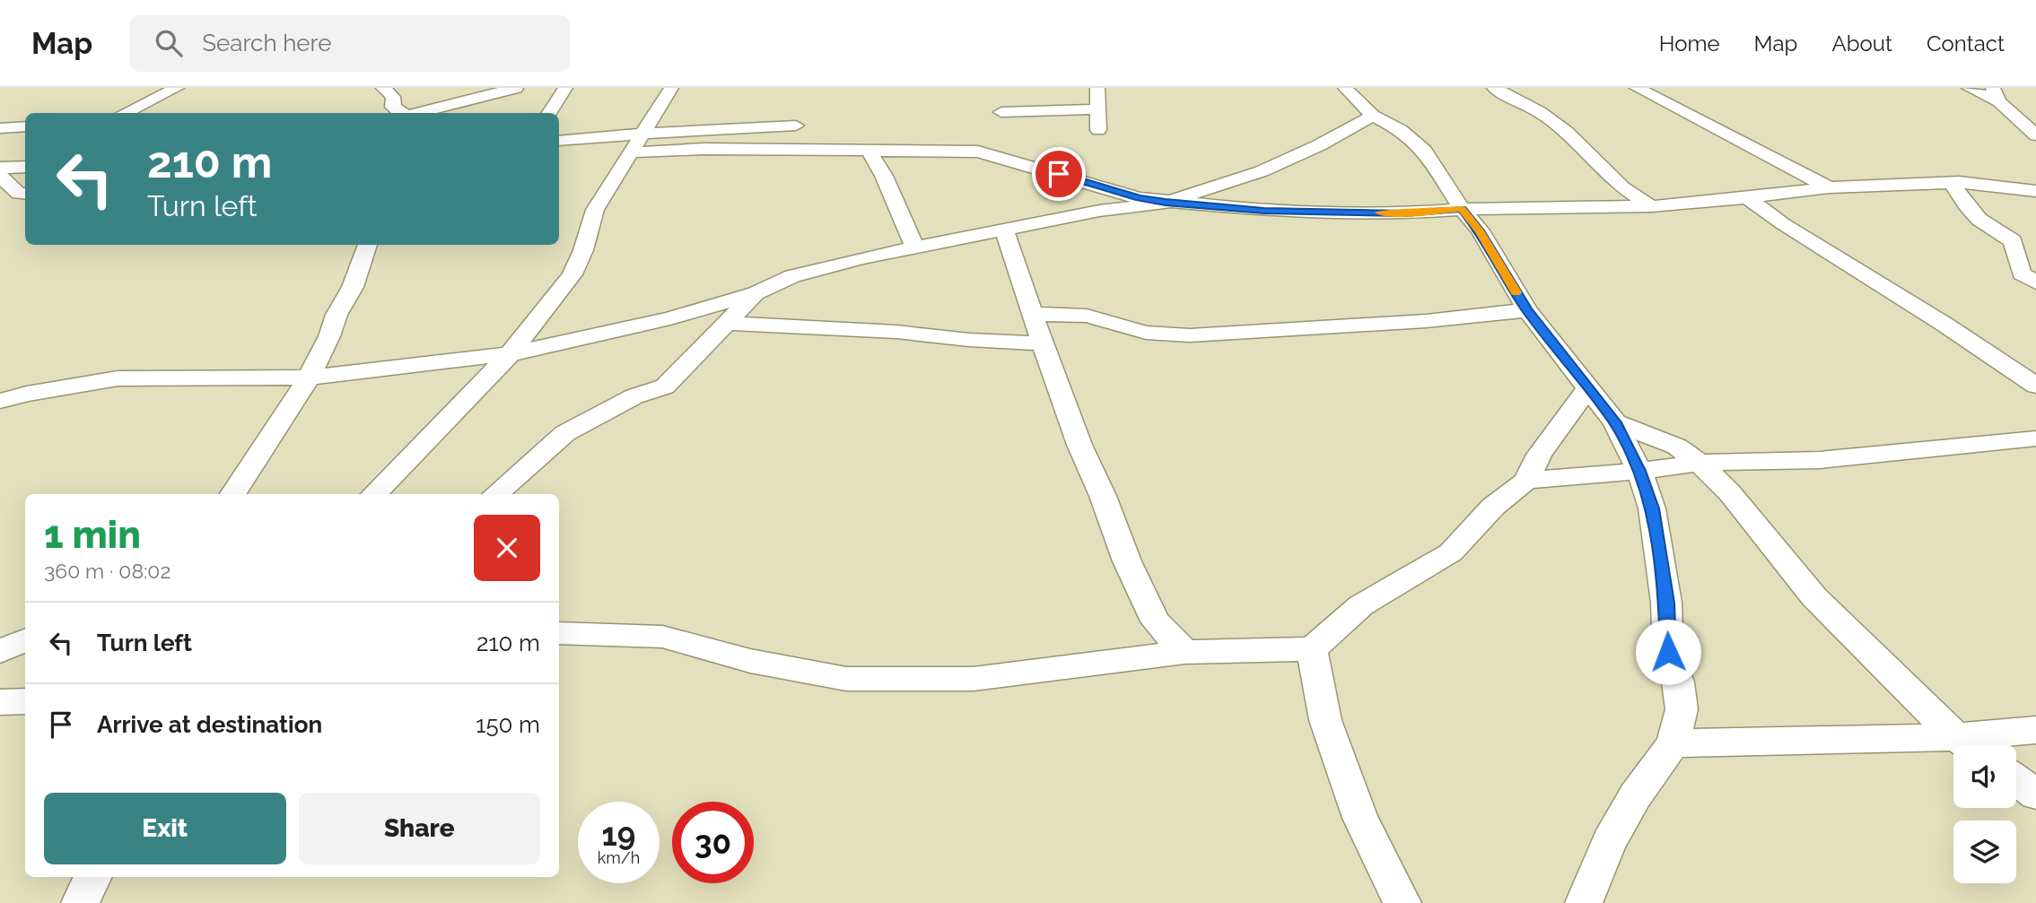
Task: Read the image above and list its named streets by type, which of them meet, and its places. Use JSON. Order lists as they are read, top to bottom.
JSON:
{
  "page": {
    "header": "Map",
    "search": "Search here",
    "nav": [
      "Home",
      "Map",
      "About",
      "Contact"
    ],
    "turn": ["210 m", "Turn left"],
    "heading": ["1 min", "360 m · 08:02"],
    "list": [
      {
        "name": "Turn left",
        "value": "210 m"
      },
      {
        "name": "Arrive at destination",
        "value": "150 m"
      }
    ],
    "buttons": ["Exit", "Share"],
    "speed": "19 km/h",
    "limit": "30"
  }
}
